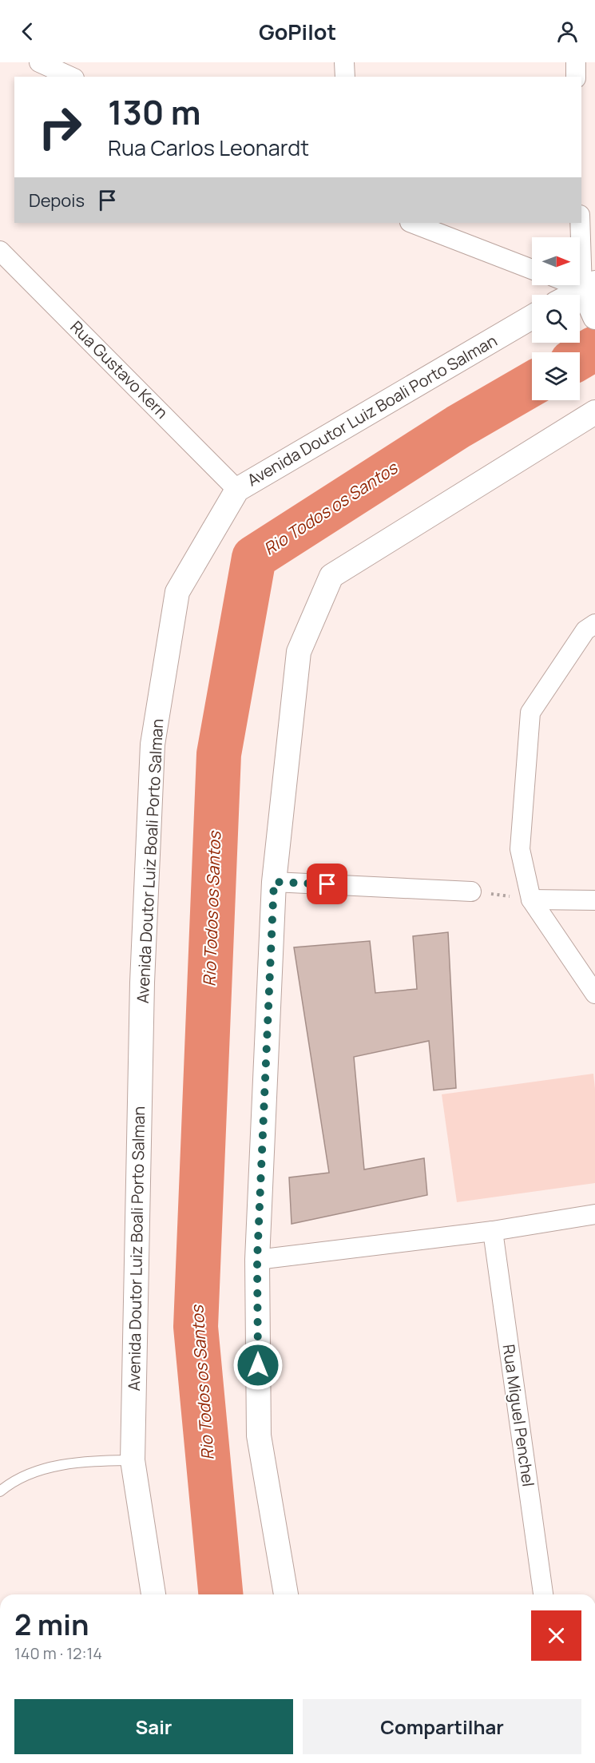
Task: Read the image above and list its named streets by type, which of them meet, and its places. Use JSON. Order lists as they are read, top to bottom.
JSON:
{
  "streets": {
    "street": ["Rua Gustavo Kern", "Avenida Doutor Luiz Boali Porto Salman", "Rua Miguel Penchel"]
  },
  "crossings": [
    ["Rua Gustavo Kern", "Avenida Doutor Luiz Boali Porto Salman"]
  ],
  "water": ["Rio Todos os Santos"],
  "north": "right",
  "page": {
    "header": "GoPilot",
    "turn": ["130 m", "Rua Carlos Leonardt"],
    "then": "Depois",
    "heading": ["2 min", "140 m · 12:14"],
    "buttons": ["Sair", "Compartilhar"]
  }
}
